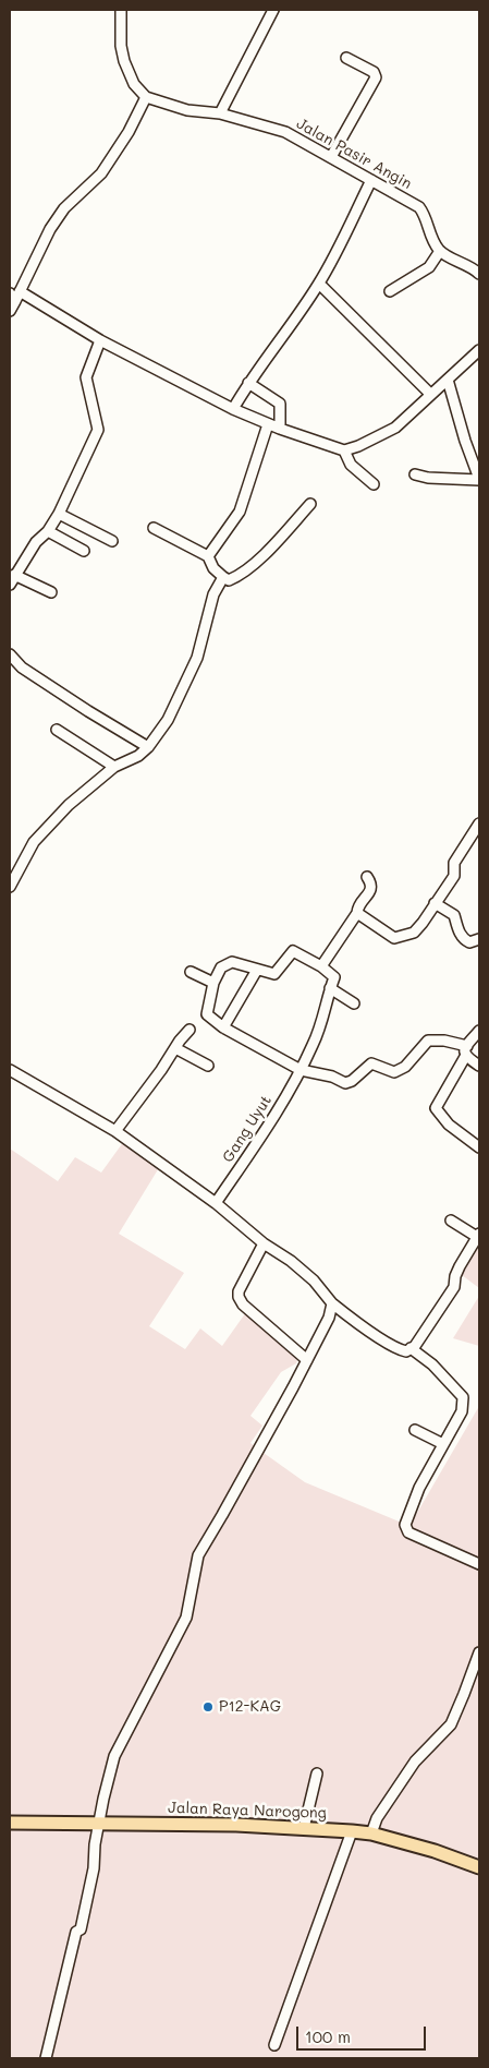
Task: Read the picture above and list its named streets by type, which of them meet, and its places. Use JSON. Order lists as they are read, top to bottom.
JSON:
{
  "streets": {
    "main road": ["Jalan Raya Narogong"],
    "street": ["Jalan Pasir Angin", "Gang Uyut"]
  },
  "places": ["P12-KAG"],
  "scale_bar": "100 m"
}
